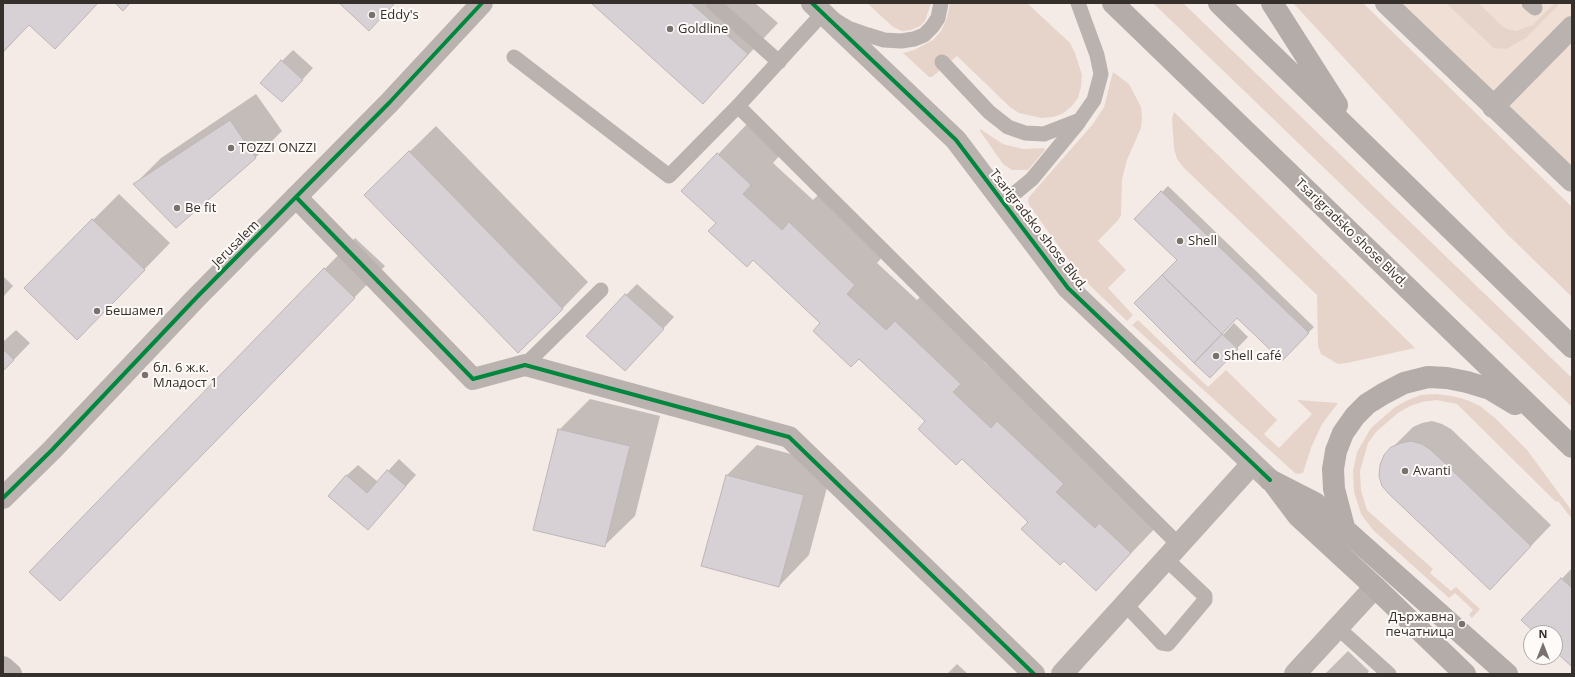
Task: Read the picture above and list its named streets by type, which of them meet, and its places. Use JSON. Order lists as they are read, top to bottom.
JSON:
{
  "streets": {
    "highway": ["Tsarigradsko shose Blvd."],
    "street": ["Jerusalem"]
  },
  "places": [
    "Eddy's",
    "Goldline",
    "TOZZI ONZZI",
    "Be fit",
    "Shell",
    "Бешамел",
    "Shell café",
    "бл. 6 ж.к. Младост 1",
    "Avanti",
    "Държавна печатница"
  ],
  "north": "top"
}
